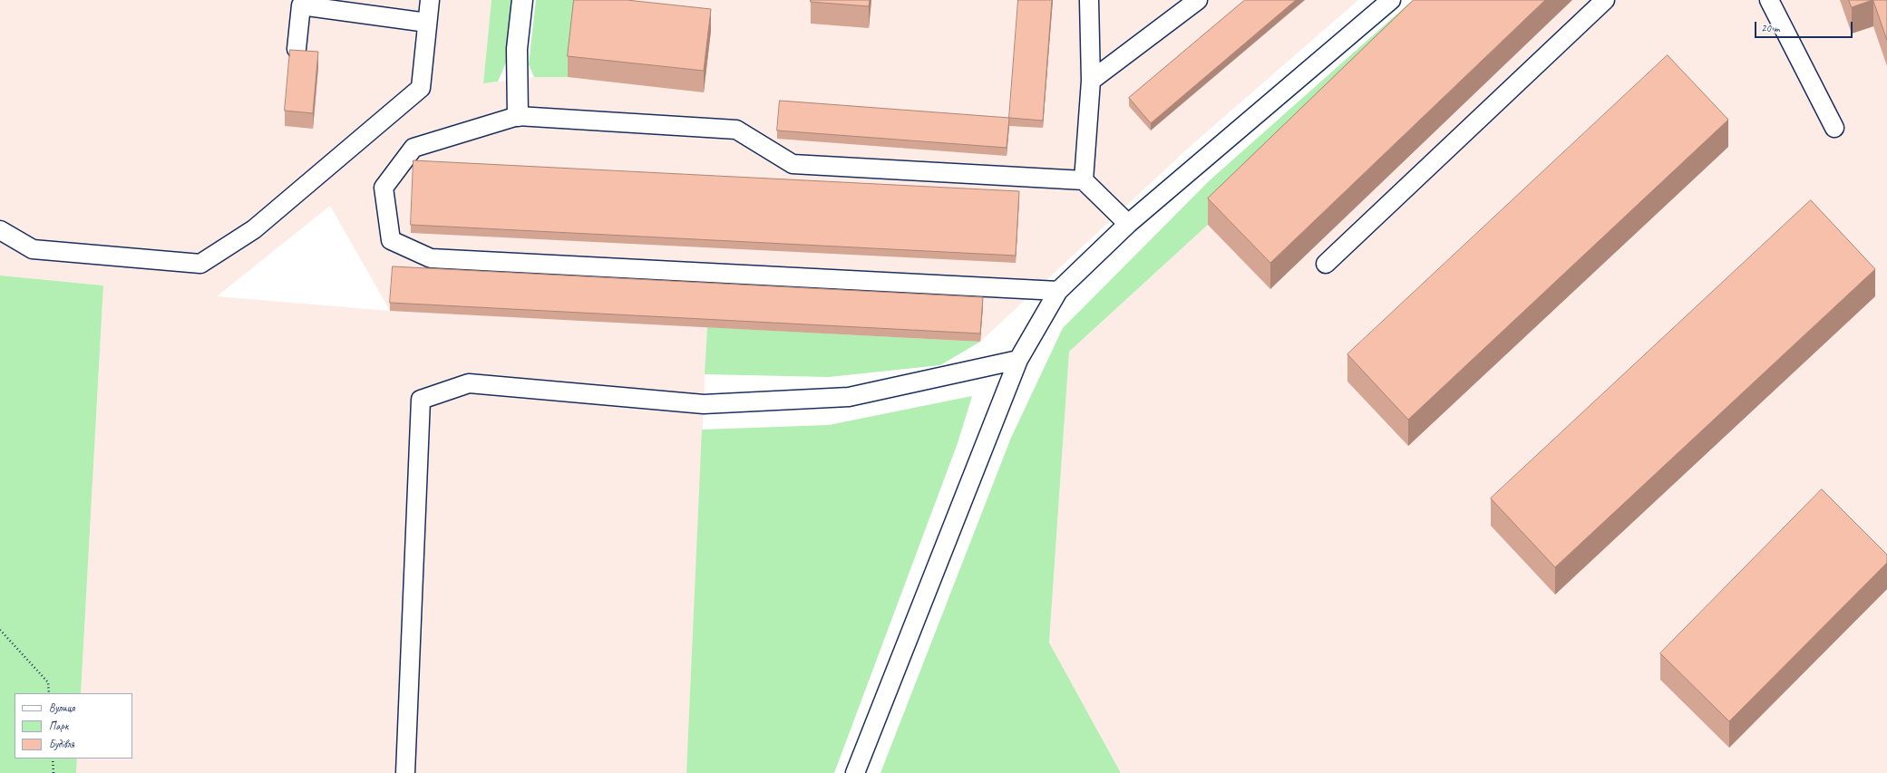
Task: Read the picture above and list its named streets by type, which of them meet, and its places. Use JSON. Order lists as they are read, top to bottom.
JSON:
{
  "legend": ["Вулиця", "Парк", "Будівля"],
  "scale_bar": "20 m"
}
